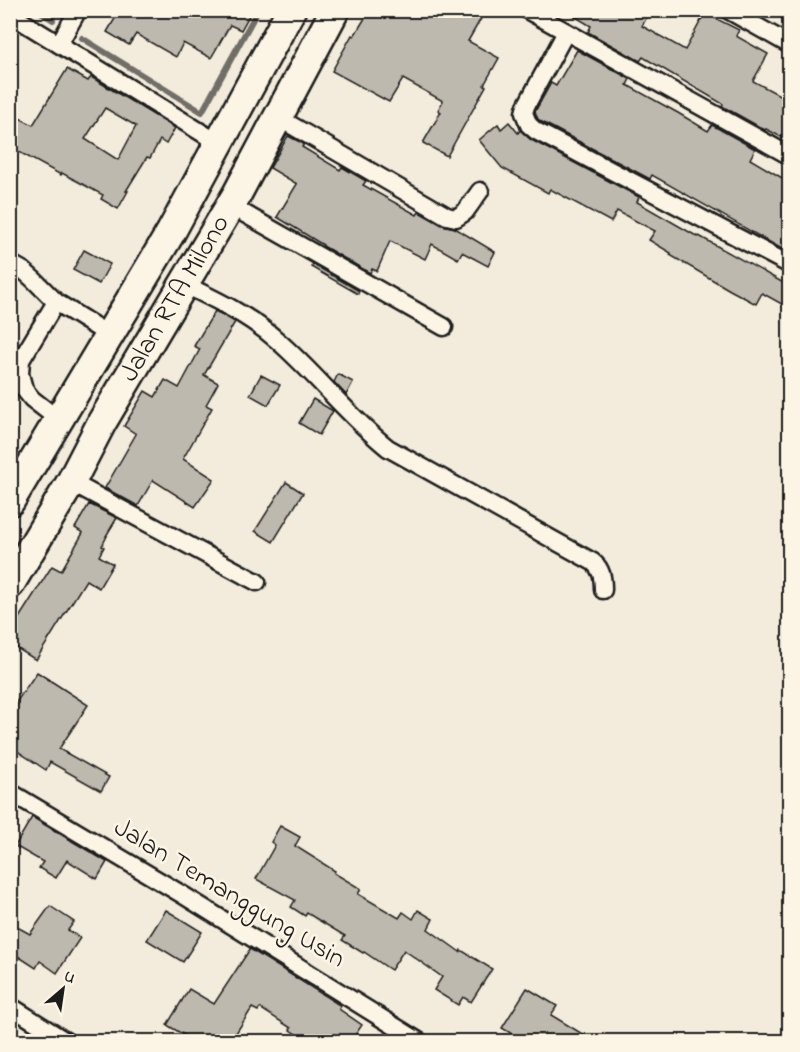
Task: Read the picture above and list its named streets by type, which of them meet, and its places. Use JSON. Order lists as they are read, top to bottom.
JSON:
{
  "streets": {
    "highway": ["Jalan RTA Milono"],
    "street": ["Jalan Temanggung Usin"]
  },
  "north": "top right"
}
